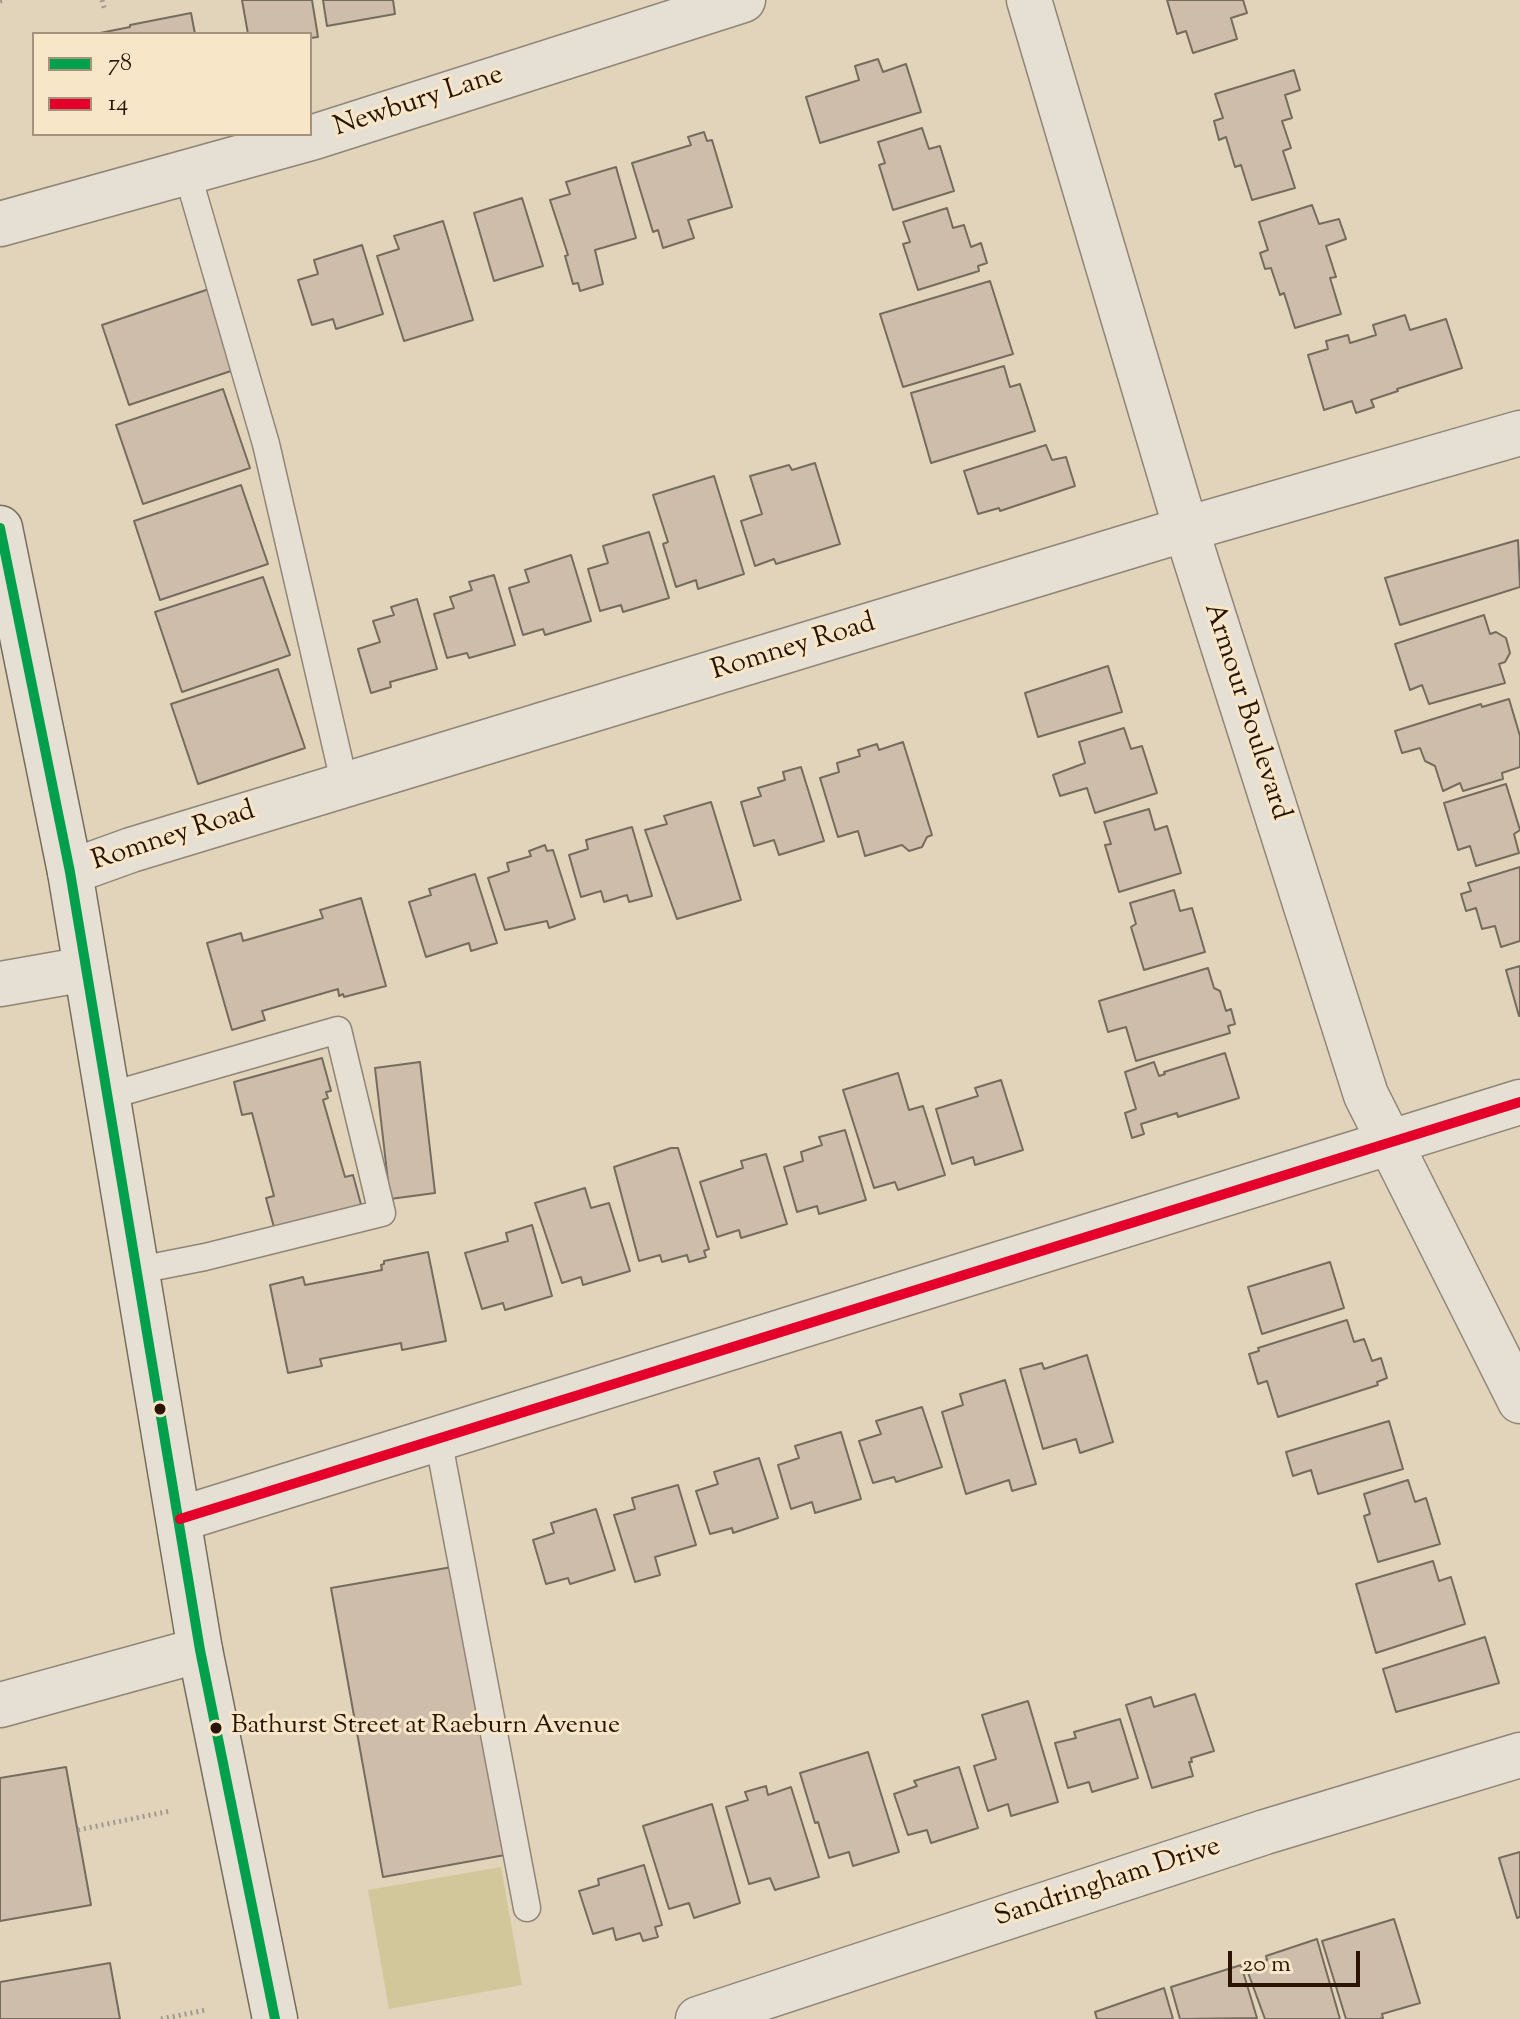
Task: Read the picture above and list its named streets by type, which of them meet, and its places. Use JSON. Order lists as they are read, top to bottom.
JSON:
{
  "streets": {
    "street": [
      "Newbury Lane",
      "Romney Road",
      "Armour Boulevard",
      "Sandringham Drive"
    ]
  },
  "crossings": [
    ["Romney Road", "Armour Boulevard"]
  ],
  "places": ["Bathurst Street at Raeburn Avenue"],
  "lines": ["transit line 78", "transit line 14"],
  "legend": ["78", "14"],
  "scale_bar": "20 m"
}
